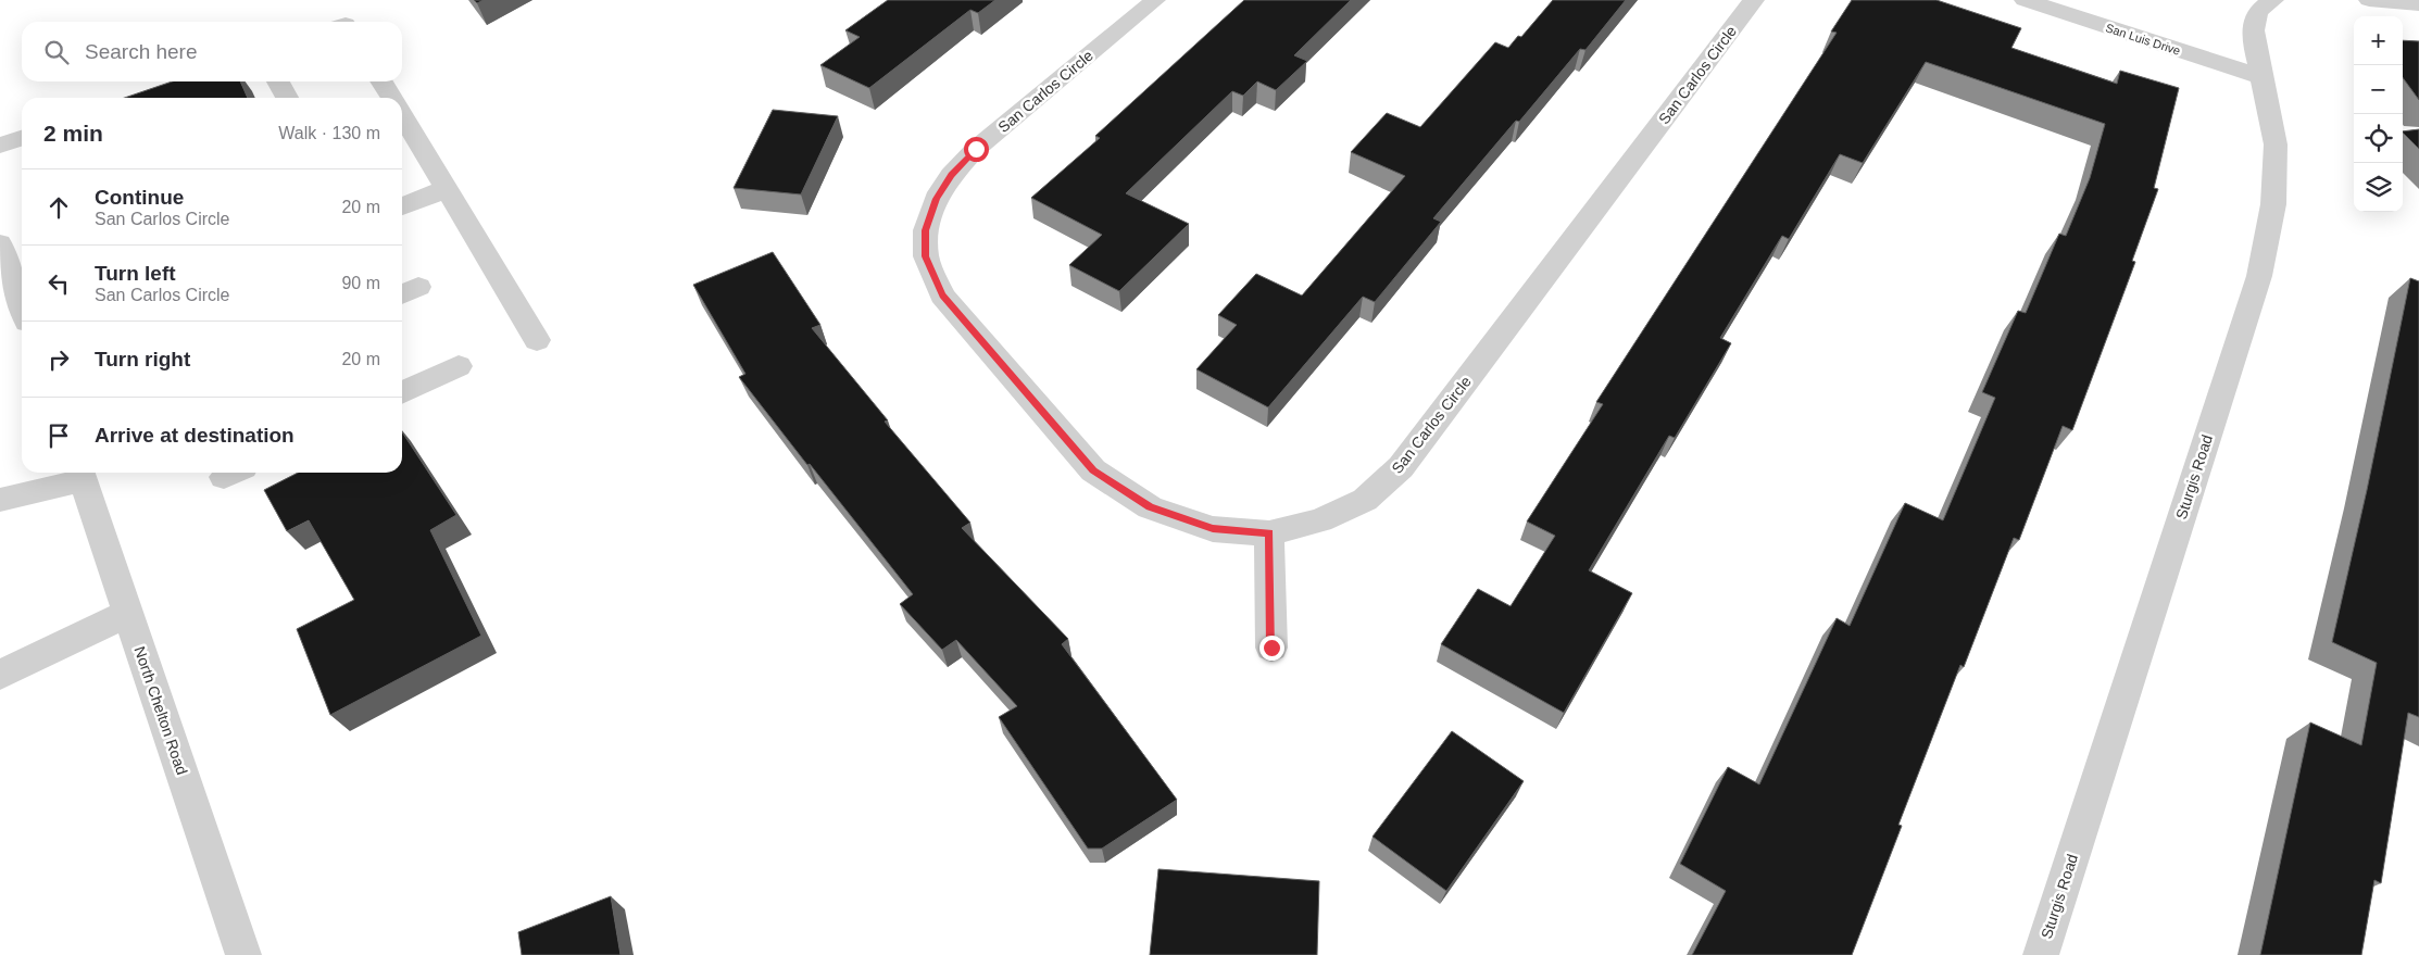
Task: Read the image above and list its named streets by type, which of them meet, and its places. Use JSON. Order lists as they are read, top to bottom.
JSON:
{
  "streets": {
    "street": [
      "San Luis Drive",
      "San Carlos Circle",
      "Sturgis Road",
      "North Chelton Road"
    ]
  },
  "crossings": [
    ["San Luis Drive", "Sturgis Road"]
  ],
  "page": {
    "map_buttons": ["+", "−"],
    "search": "Search here",
    "heading": ["2 min", "Walk · 130 m"],
    "list": [
      ["Continue", "San Carlos Circle", "20 m"],
      ["Turn left", "San Carlos Circle", "90 m"],
      ["Turn right", "20 m"],
      "Arrive at destination"
    ]
  }
}
